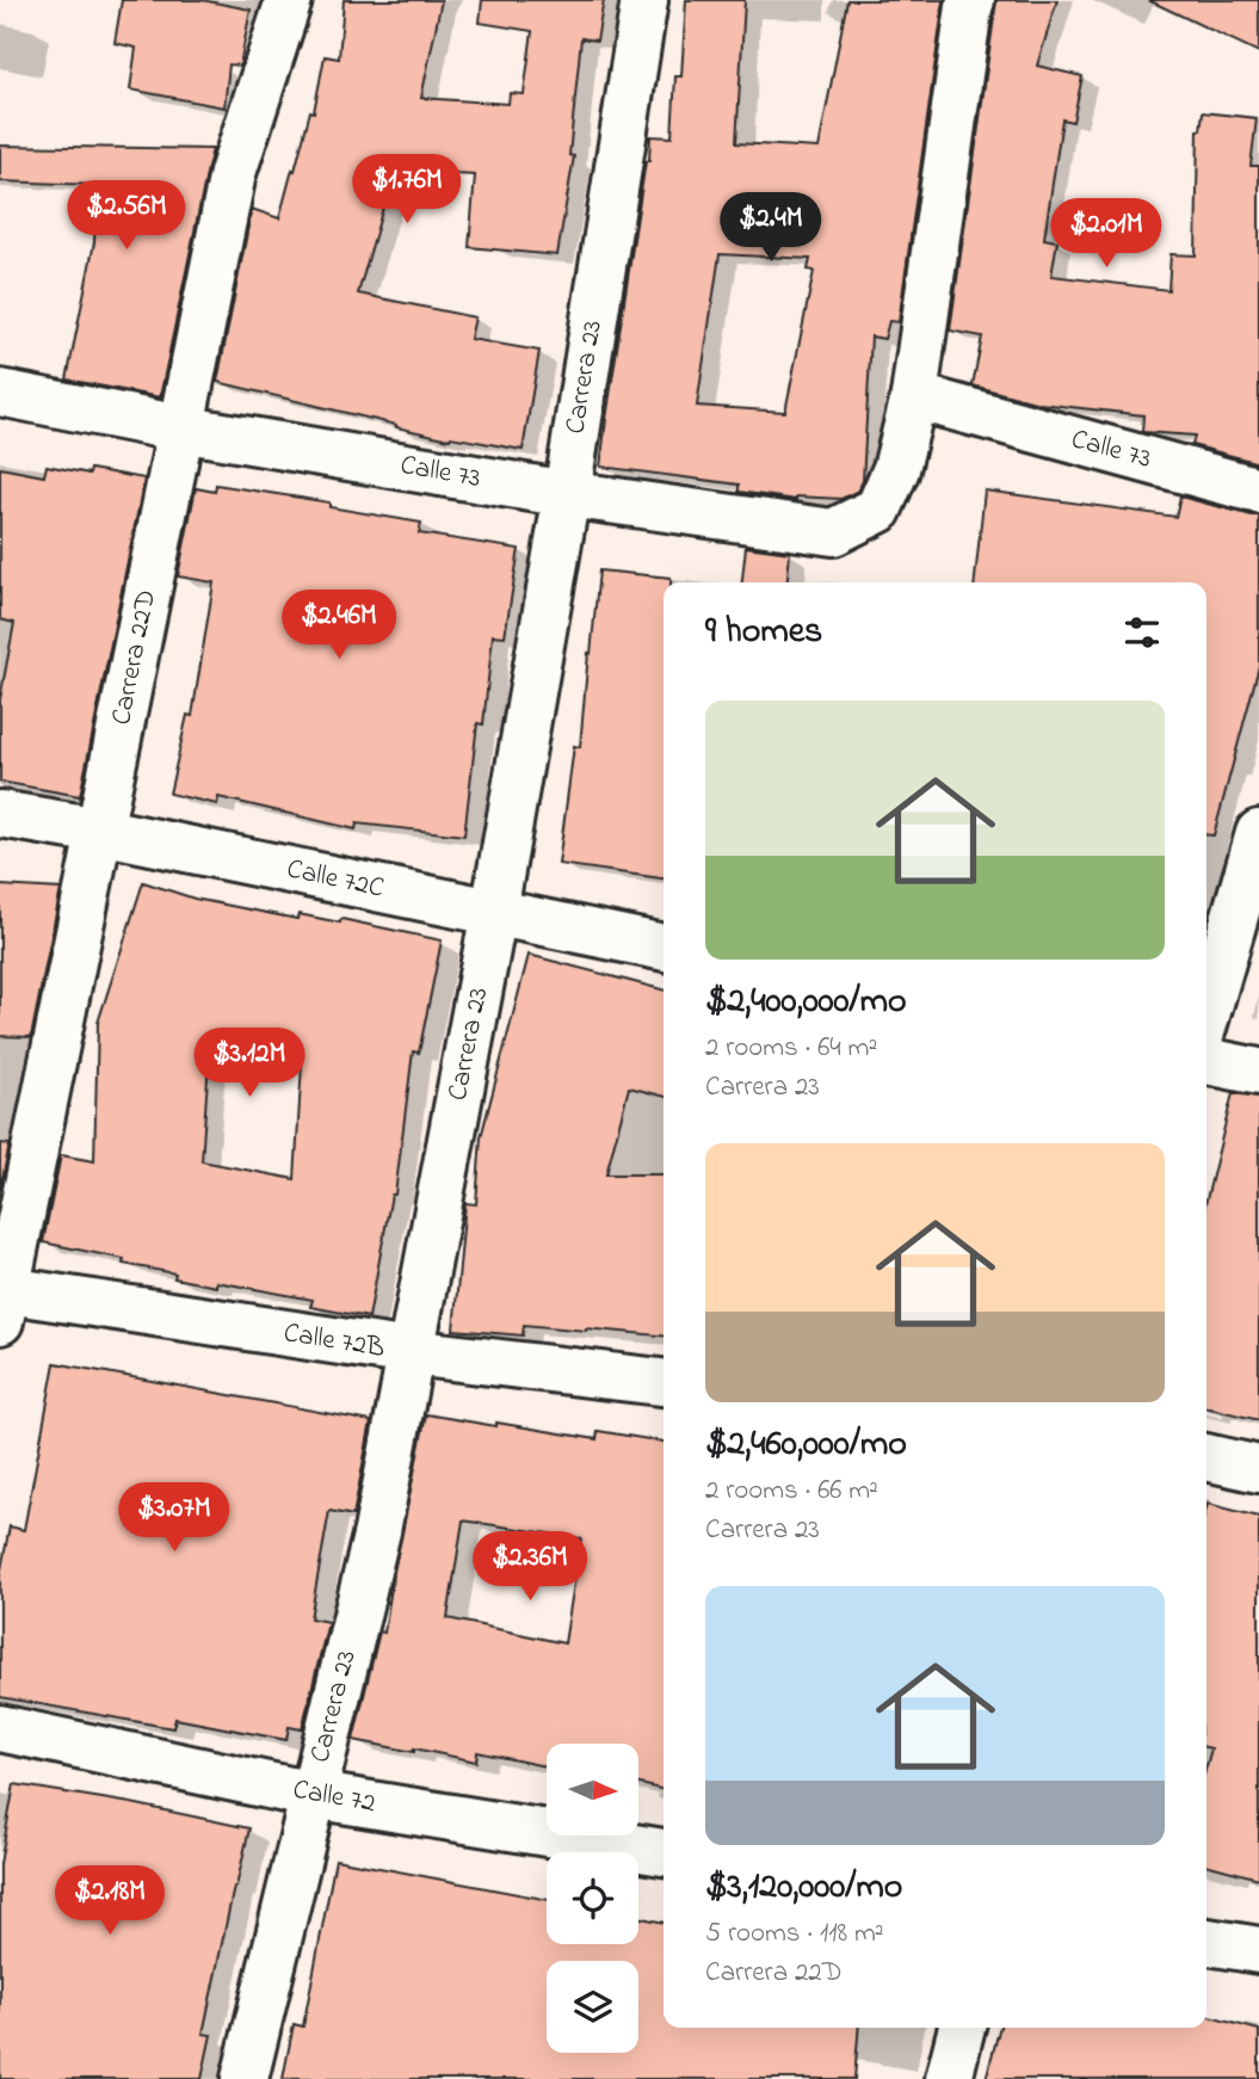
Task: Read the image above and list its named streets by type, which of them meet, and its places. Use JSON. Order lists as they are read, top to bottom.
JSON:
{
  "streets": {
    "street": [
      "Carrera 23",
      "Calle 73",
      "Carrera 22D",
      "Calle 72C",
      "Calle 72B",
      "Calle 72"
    ]
  },
  "crossings": [
    ["Carrera 23", "Calle 73"],
    ["Carrera 23", "Calle 72C"],
    ["Carrera 23", "Calle 72B"],
    ["Carrera 23", "Calle 72"],
    ["Calle 73", "Carrera 22D"],
    ["Carrera 22D", "Calle 72C"],
    ["Carrera 22D", "Calle 72B"]
  ],
  "north": "right",
  "page": {
    "price": [
      "$1.76M",
      "$2.56M",
      "$2.4M",
      "$2.01M",
      "$2.46M",
      "$3.12M",
      "$3.07M",
      "$2.36M",
      "$2.18M"
    ],
    "heading": "9 homes",
    "list": [
      {
        "name": "$2,400,000/mo",
        "note": "2 rooms · 64 m² · Carrera 23"
      },
      {
        "name": "$2,460,000/mo",
        "note": "2 rooms · 66 m² · Carrera 23"
      },
      {
        "name": "$3,120,000/mo",
        "note": "5 rooms · 118 m² · Carrera 22D"
      }
    ]
  }
}
